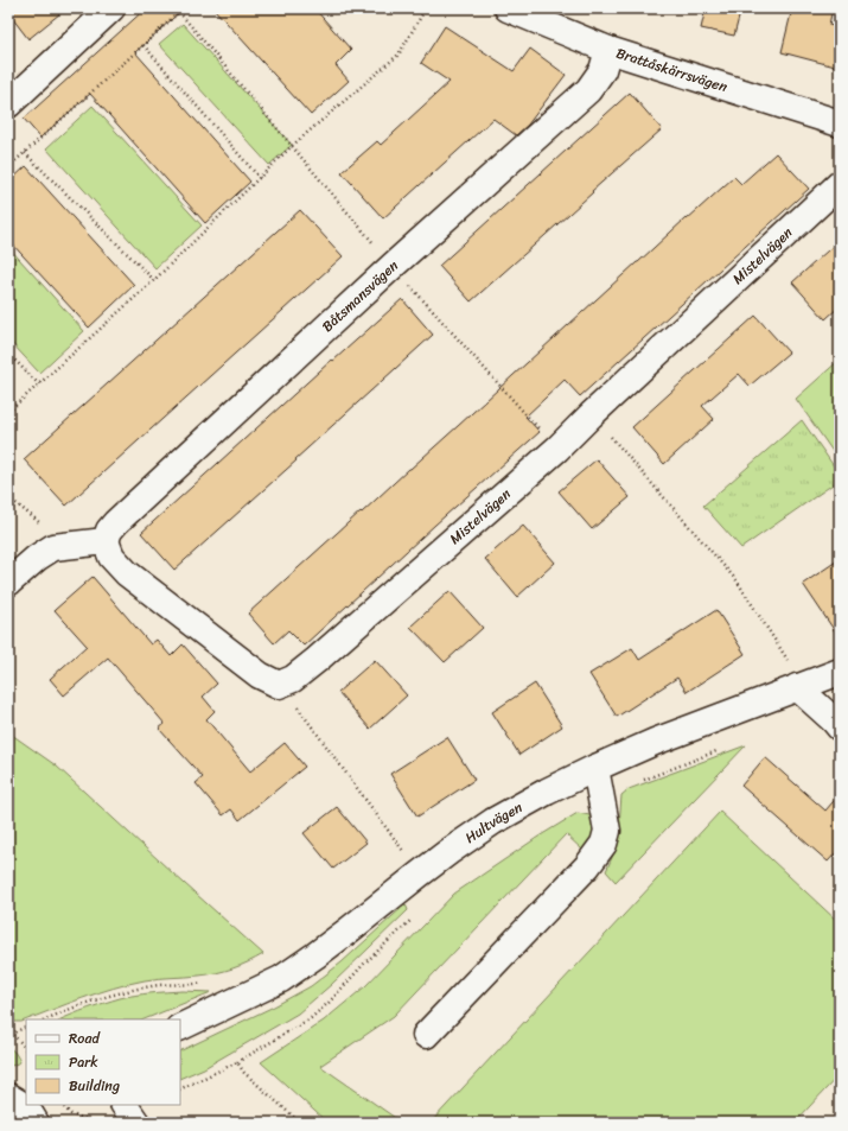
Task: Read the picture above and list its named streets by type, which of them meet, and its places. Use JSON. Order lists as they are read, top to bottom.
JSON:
{
  "streets": {
    "street": [
      "Brattåskärrsvägen",
      "Mistelvägen",
      "Båtsmansvägen",
      "Hultvägen"
    ]
  },
  "crossings": [
    ["Brattåskärrsvägen", "Båtsmansvägen"]
  ],
  "legend": ["Road", "Park", "Building"]
}
